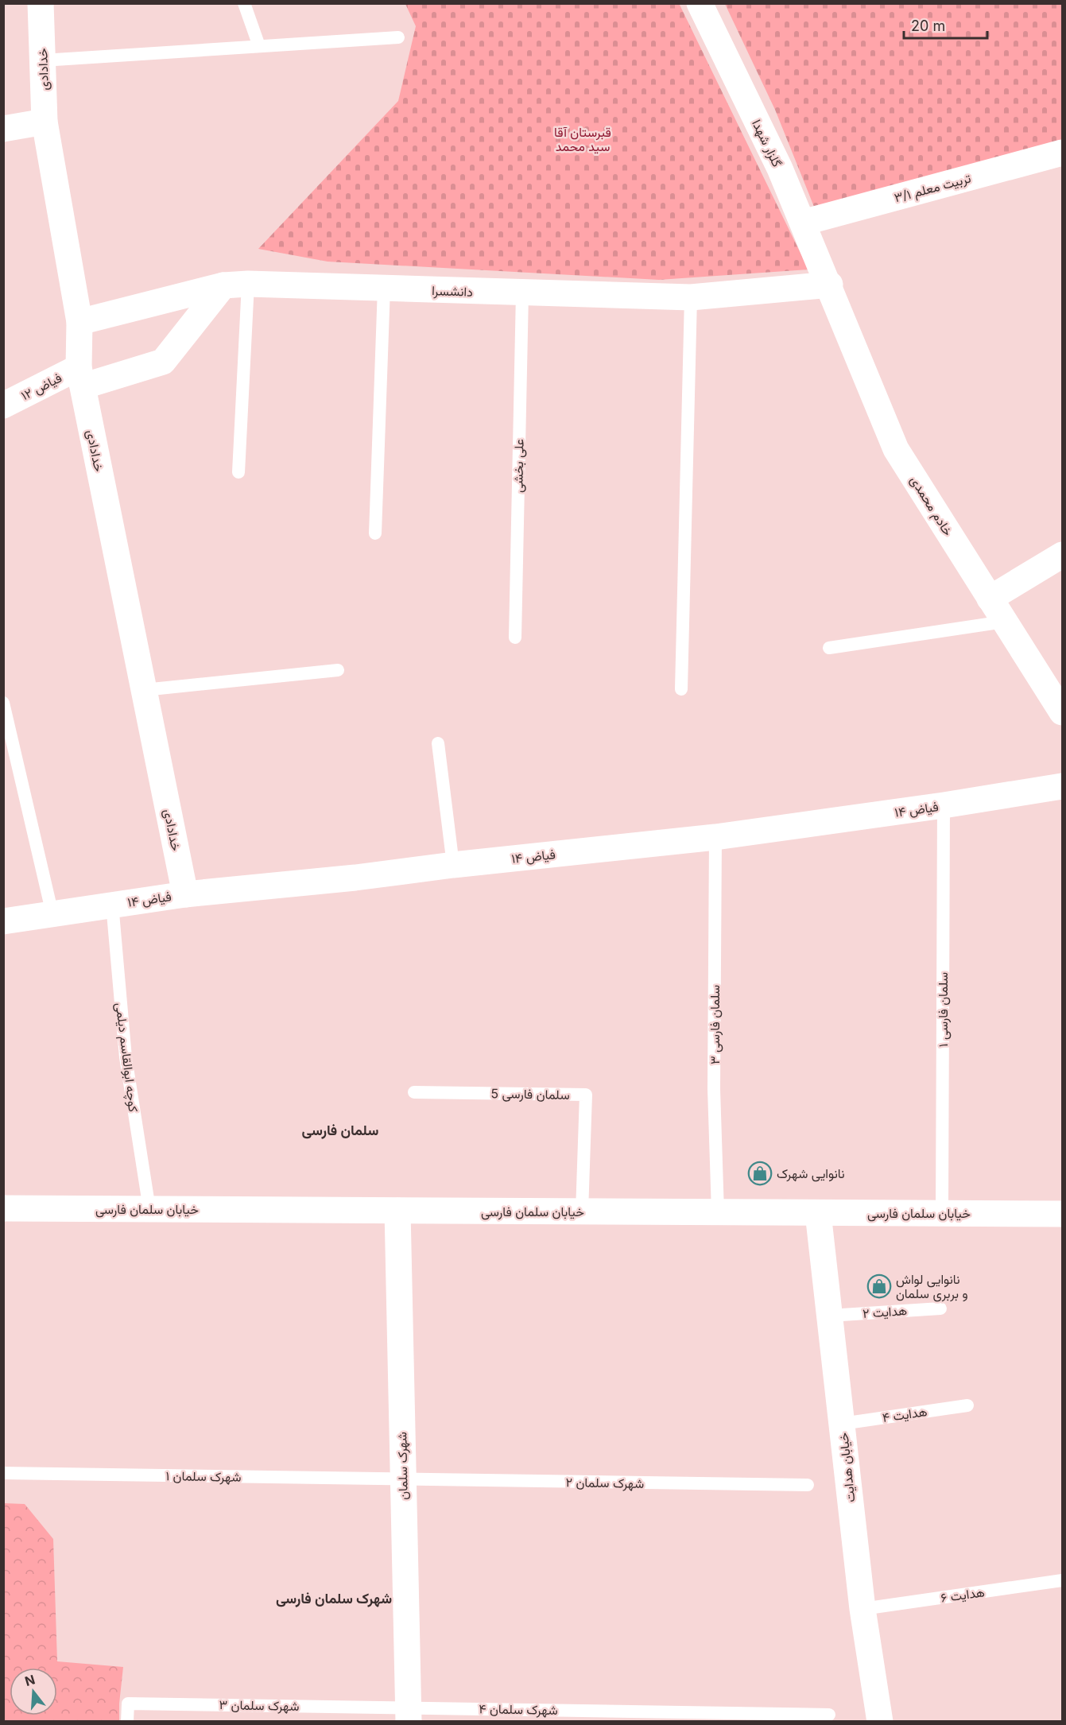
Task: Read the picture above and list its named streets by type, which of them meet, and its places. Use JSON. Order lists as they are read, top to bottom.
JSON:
{
  "streets": {
    "street": [
      "خدادادی",
      "گلزار شهدا",
      "تربیت معلم ۳/۱",
      "دانشسرا",
      "فیاض ۱۲",
      "خادم محمدی",
      "فیاض ۱۴",
      "خیابان سلمان فارسی",
      "شهرک سلمان",
      "خیابان هدایت"
    ],
    "lane": [
      "علی بخشی",
      "سلمان فارسی ۱",
      "سلمان فارسی ۳",
      "کوچه ابوالقاسم دیلمی",
      "سلمان فارسی 5",
      "هدایت ۲",
      "هدایت ۴",
      "شهرک سلمان ۱",
      "شهرک سلمان ۲",
      "هدایت ۶",
      "شهرک سلمان ۳",
      "شهرک سلمان ۴"
    ]
  },
  "crossings": [
    ["خدادادی", "دانشسرا"],
    ["خدادادی", "فیاض ۱۲"],
    ["خدادادی", "فیاض ۱۴"],
    ["گلزار شهدا", "تربیت معلم ۳/۱"],
    ["گلزار شهدا", "دانشسرا"],
    ["گلزار شهدا", "خادم محمدی"],
    ["دانشسرا", "فیاض ۱۲"],
    ["دانشسرا", "علی بخشی"],
    ["دانشسرا", "خادم محمدی"],
    ["فیاض ۱۴", "سلمان فارسی ۱"],
    ["فیاض ۱۴", "سلمان فارسی ۳"],
    ["فیاض ۱۴", "کوچه ابوالقاسم دیلمی"],
    ["سلمان فارسی ۱", "خیابان سلمان فارسی"],
    ["سلمان فارسی ۳", "خیابان سلمان فارسی"],
    ["کوچه ابوالقاسم دیلمی", "خیابان سلمان فارسی"],
    ["سلمان فارسی 5", "خیابان سلمان فارسی"],
    ["خیابان سلمان فارسی", "شهرک سلمان"],
    ["خیابان سلمان فارسی", "خیابان هدایت"],
    ["هدایت ۲", "خیابان هدایت"],
    ["هدایت ۴", "خیابان هدایت"],
    ["شهرک سلمان", "شهرک سلمان ۱"],
    ["شهرک سلمان", "شهرک سلمان ۲"],
    ["شهرک سلمان", "شهرک سلمان ۳"],
    ["شهرک سلمان", "شهرک سلمان ۴"],
    ["خیابان هدایت", "هدایت ۶"],
    ["شهرک سلمان ۱", "شهرک سلمان ۲"],
    ["شهرک سلمان ۳", "شهرک سلمان ۴"]
  ],
  "districts": ["سلمان فارسی", "شهرک سلمان فارسی"],
  "parks": ["قبرستان آقا سید محمد"],
  "places": {
    "shop": ["نانوایی شهرک", "نانوایی لواش و بربری سلمان"]
  },
  "scale_bar": "20 m",
  "north": "top"
}
